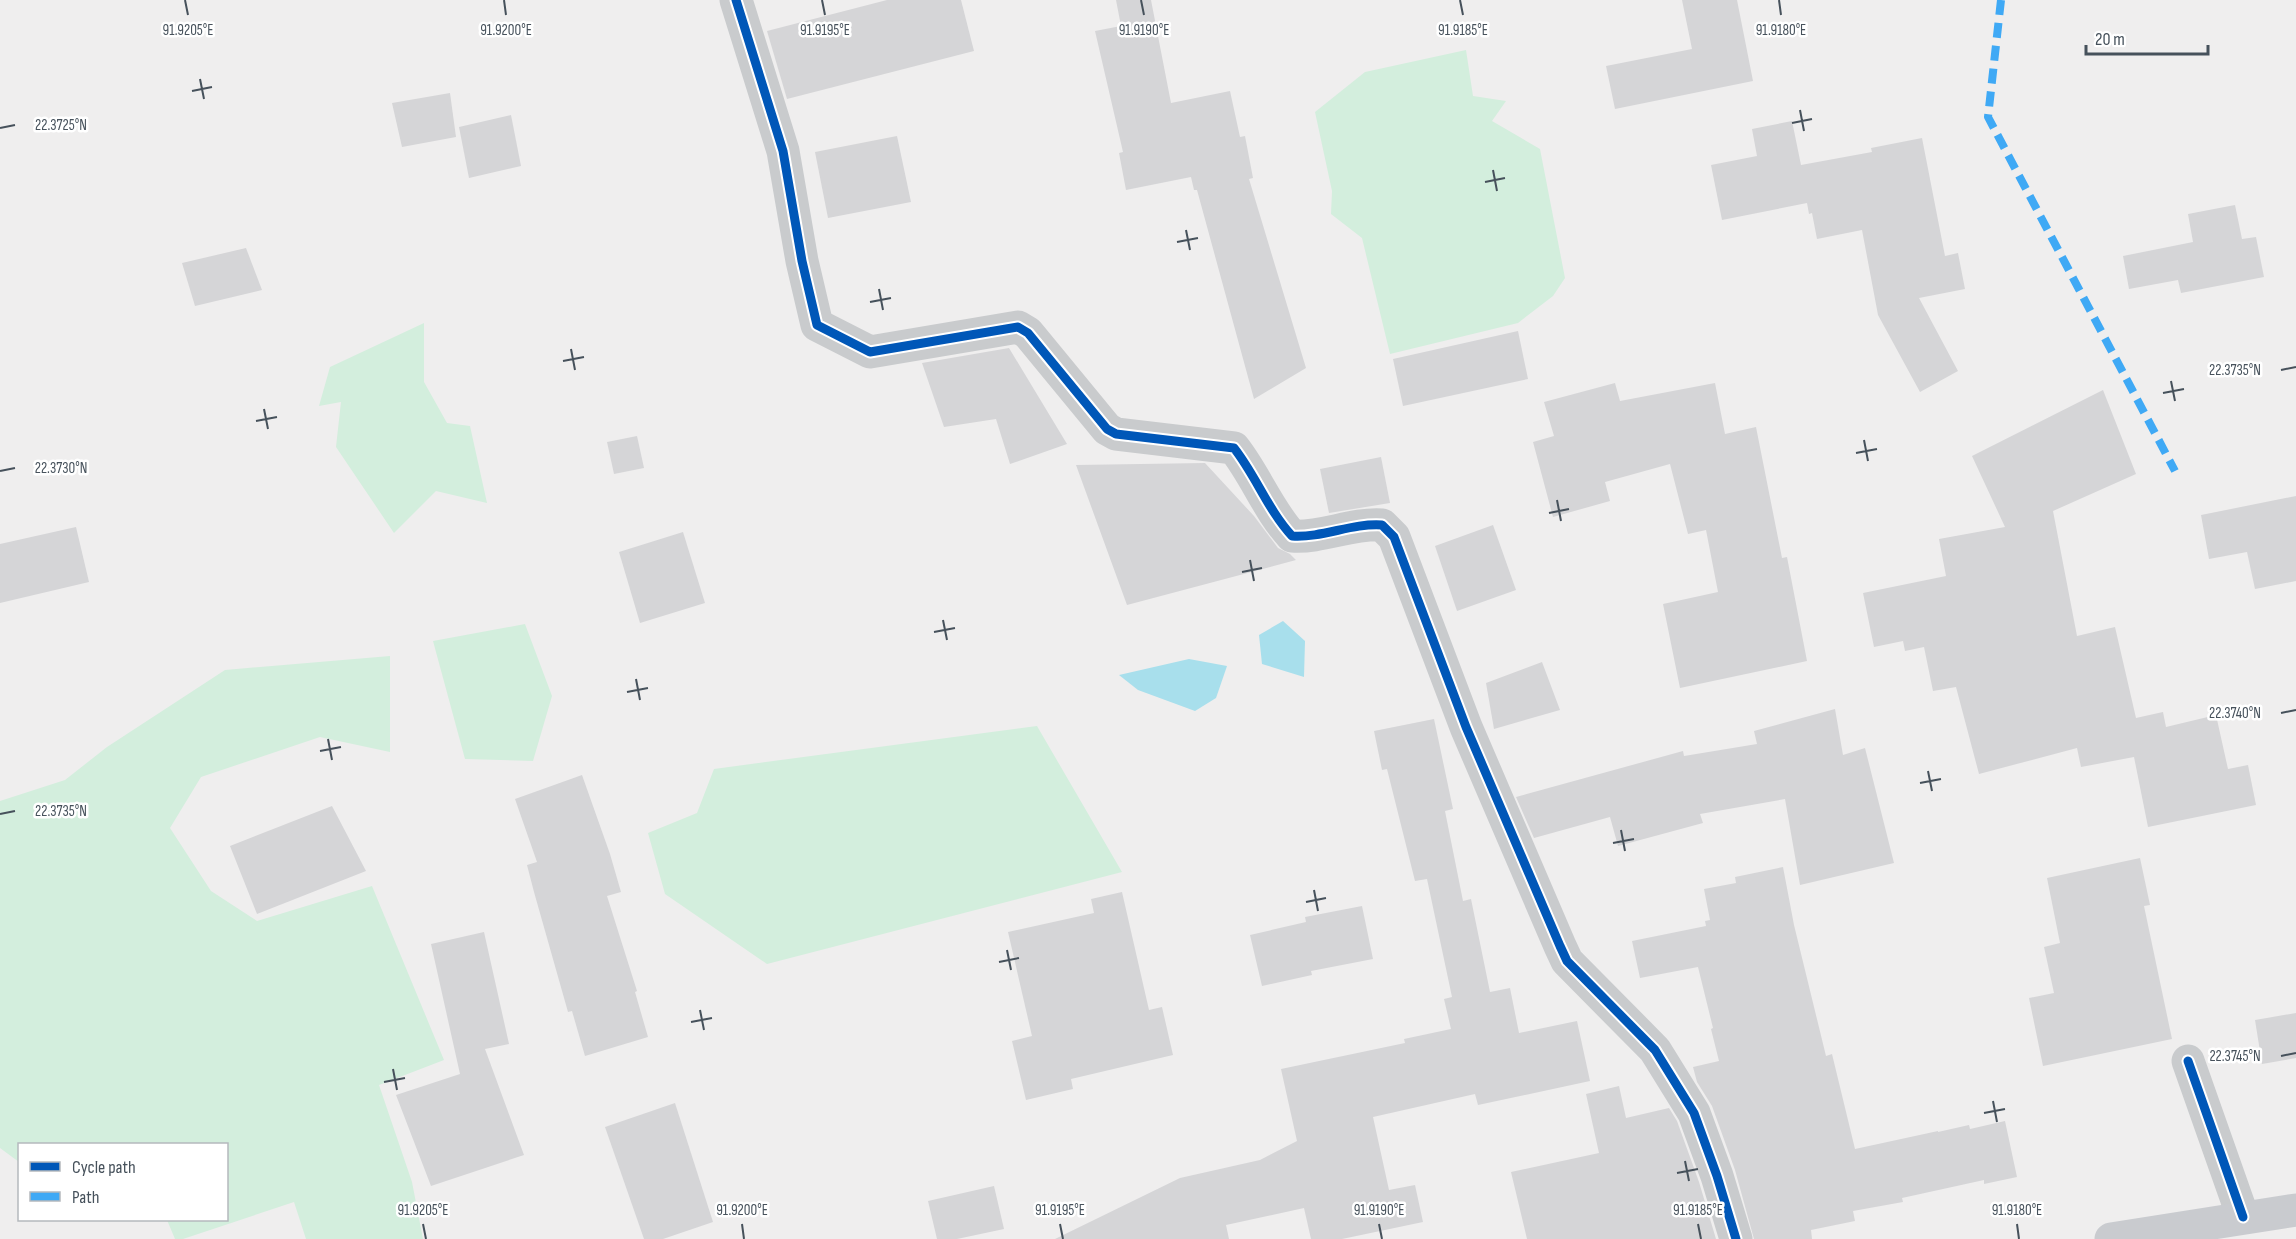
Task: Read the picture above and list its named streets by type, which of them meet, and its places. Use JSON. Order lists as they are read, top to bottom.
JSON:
{
  "legend": ["Cycle path", "Path"],
  "scale_bar": "20 m",
  "coordinates": [
    "91.9205°E",
    "91.9200°E",
    "91.9195°E",
    "91.9190°E",
    "91.9185°E",
    "91.9180°E",
    "22.3725°N",
    "22.3735°N",
    "22.3730°N",
    "22.3740°N",
    "22.3745°N"
  ]
}
